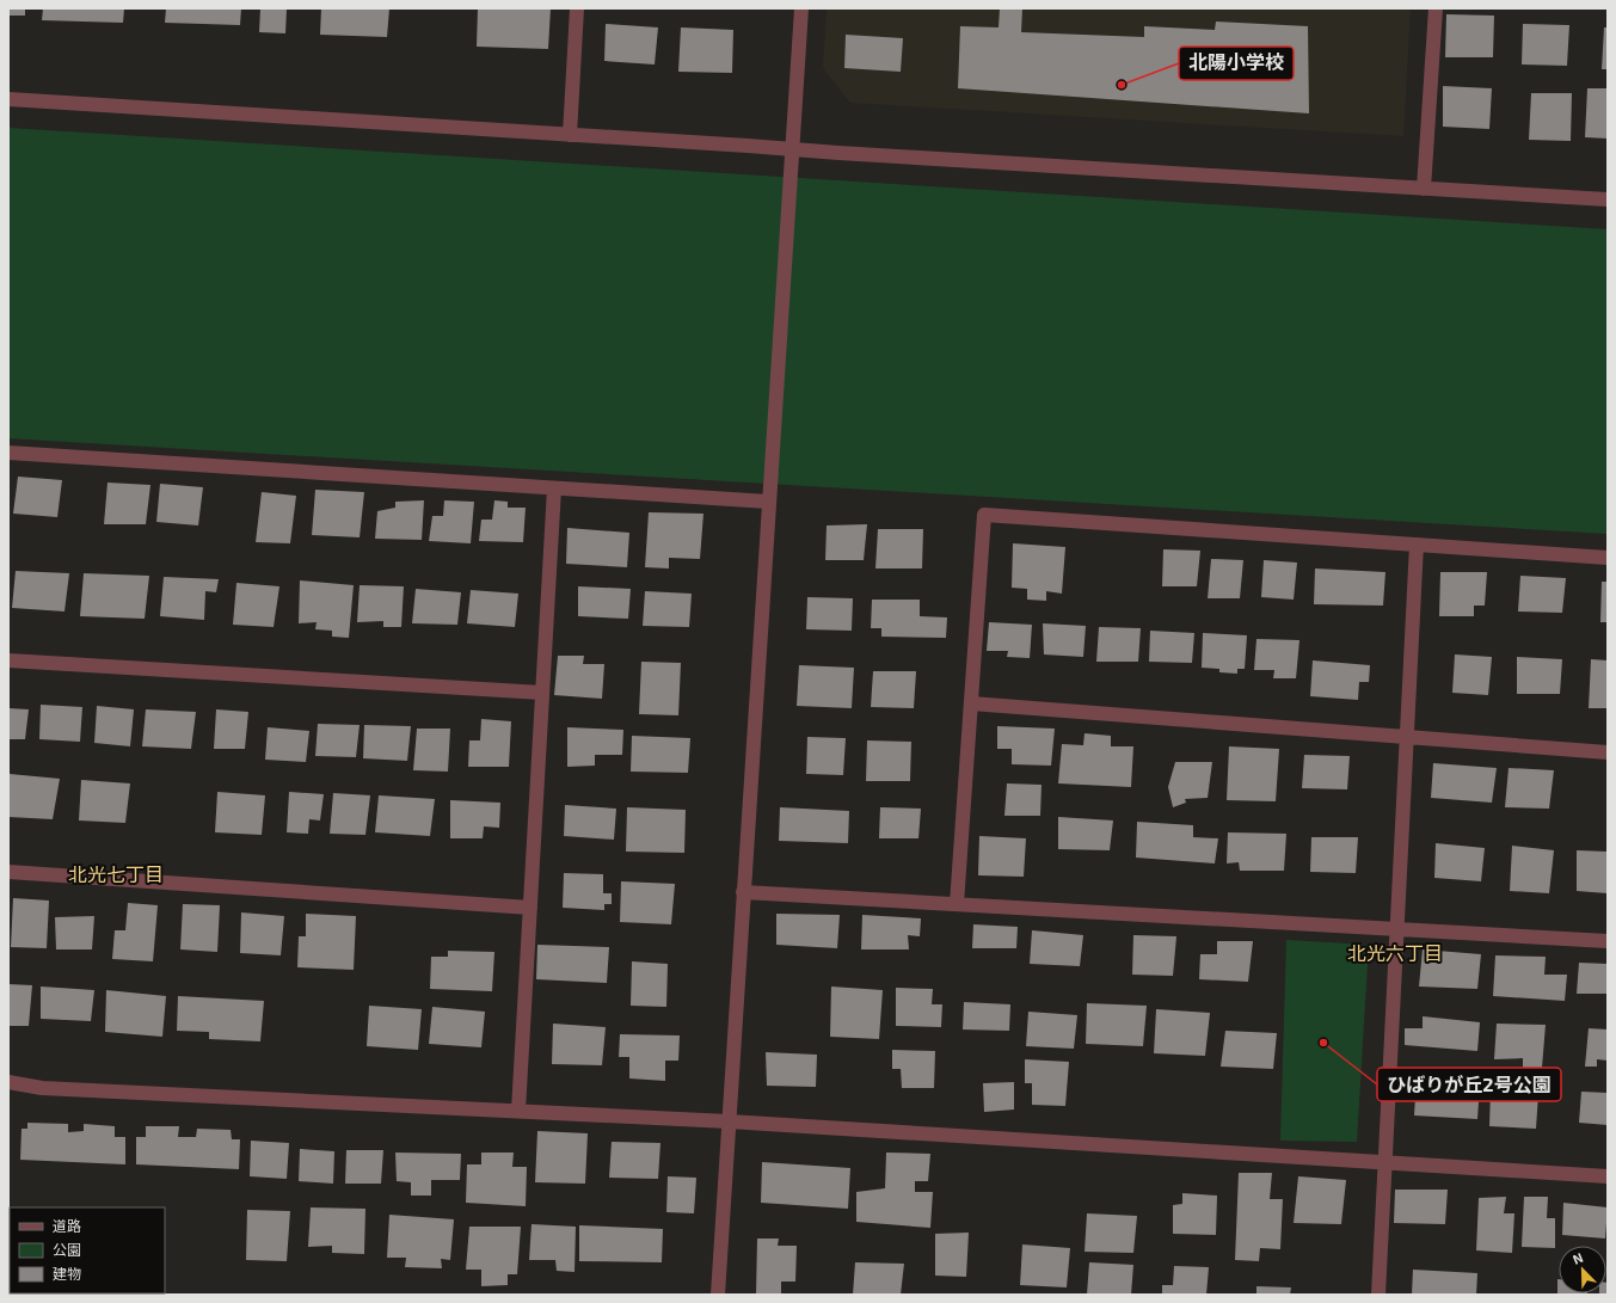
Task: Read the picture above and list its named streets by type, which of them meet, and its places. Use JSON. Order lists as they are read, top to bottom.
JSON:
{
  "districts": ["北光七丁目", "北光六丁目"],
  "places": ["北陽小学校", "ひばりが丘2号公園"],
  "legend": ["道路", "公園", "建物"],
  "north": "top left"
}
